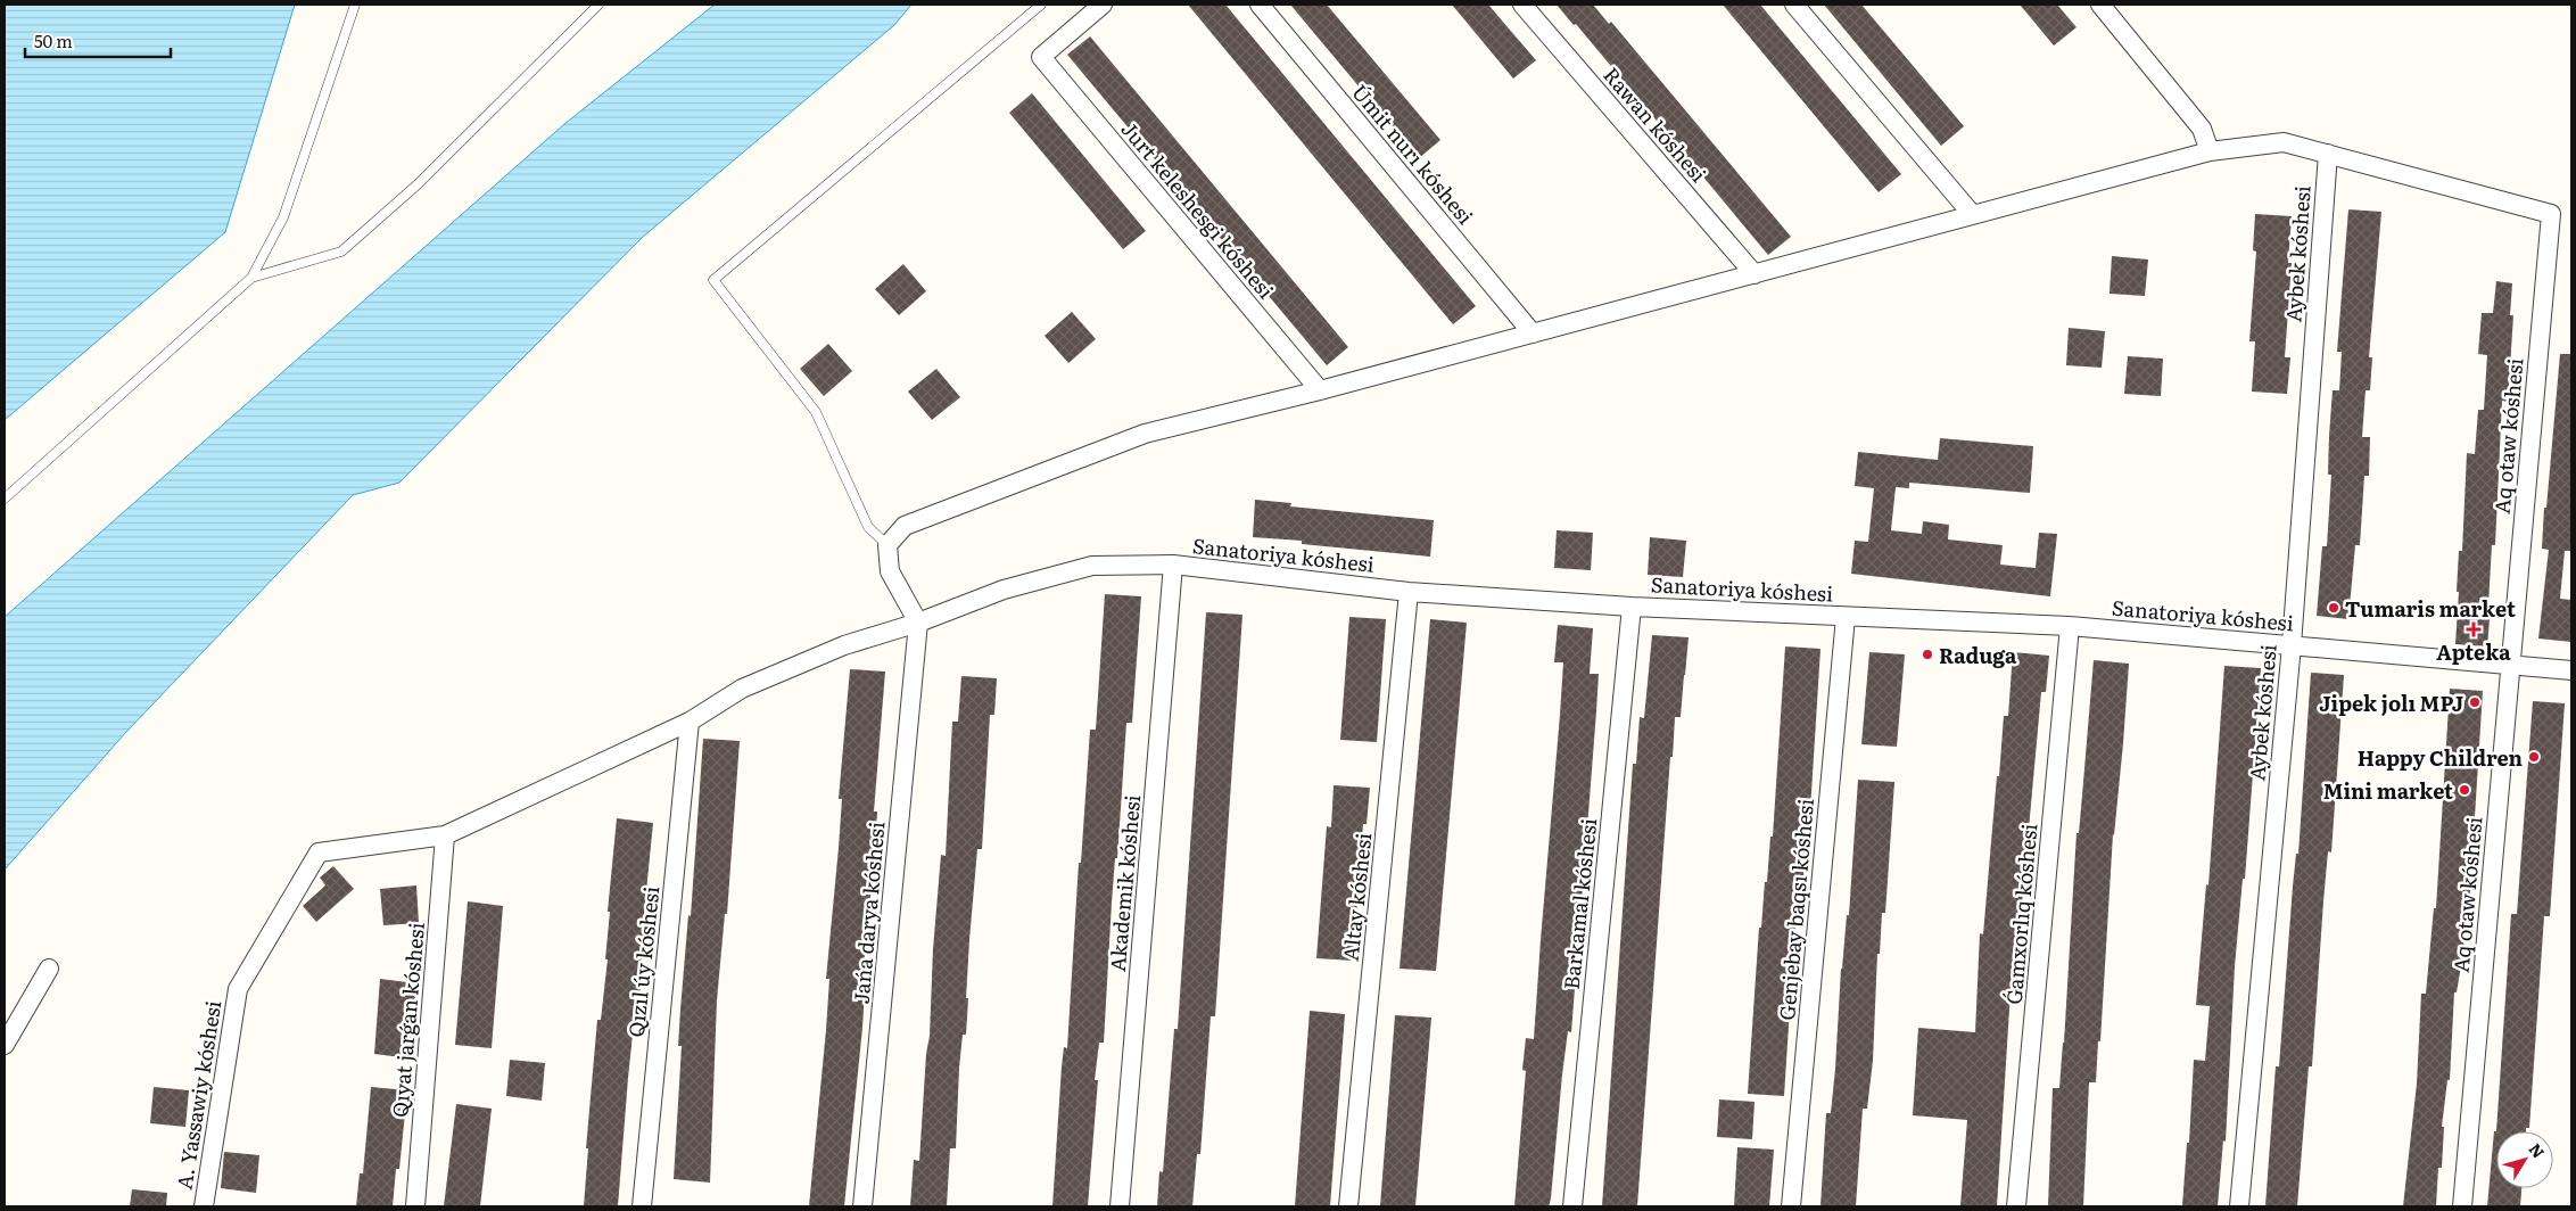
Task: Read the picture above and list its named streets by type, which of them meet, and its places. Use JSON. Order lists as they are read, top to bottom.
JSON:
{
  "streets": {
    "street": [
      "Rawan kóshesi",
      "Úmit nurı kóshesi",
      "Jurt keleshesgi kóshesi",
      "Aybek kóshesi",
      "Aq otaw kóshesi",
      "Sanatoriya kóshesi",
      "Akademik kóshesi",
      "Altay kóshesi",
      "Barkamal kóshesi",
      "Genjebay baqsı kóshesi",
      "Jańa darya kóshesi",
      "Ǵamxorlıq kóshesi",
      "Qızıl úy kóshesi",
      "Qıyat jarǵan kóshesi",
      "A. Yassawiy kóshesi"
    ]
  },
  "crossings": [
    ["Aybek kóshesi", "Aq otaw kóshesi"],
    ["Aybek kóshesi", "Sanatoriya kóshesi"],
    ["Aq otaw kóshesi", "Sanatoriya kóshesi"],
    ["Sanatoriya kóshesi", "Akademik kóshesi"],
    ["Sanatoriya kóshesi", "Altay kóshesi"],
    ["Sanatoriya kóshesi", "Barkamal kóshesi"],
    ["Sanatoriya kóshesi", "Genjebay baqsı kóshesi"],
    ["Sanatoriya kóshesi", "Jańa darya kóshesi"],
    ["Sanatoriya kóshesi", "Ǵamxorlıq kóshesi"],
    ["Sanatoriya kóshesi", "Qızıl úy kóshesi"],
    ["Sanatoriya kóshesi", "Qıyat jarǵan kóshesi"],
    ["Sanatoriya kóshesi", "A. Yassawiy kóshesi"]
  ],
  "places": {
    "other": [
      "Tumaris market",
      "Raduga",
      "Jipek jolı MPJ",
      "Happy Children",
      "Mini market"
    ],
    "health": ["Apteka"]
  },
  "scale_bar": "50 m",
  "north": "top right"
}
